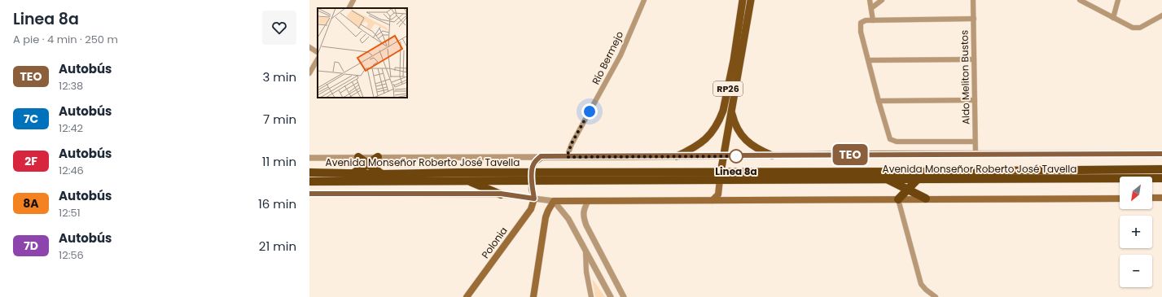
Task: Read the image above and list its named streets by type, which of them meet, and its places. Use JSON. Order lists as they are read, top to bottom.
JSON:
{
  "streets": {
    "highway": ["Avenida Monseñor Roberto José Tavella"],
    "main road": ["RP26", "Polonia"],
    "street": ["Río Bermejo", "Aldo Meliton Bustos"]
  },
  "crossings": [
    ["RP26", "Avenida Monseñor Roberto José Tavella"]
  ],
  "places": ["Linea 8a"],
  "lines": ["bus line TEO"],
  "north": "bottom left",
  "page": {
    "heading": ["Linea 8a", "A pie · 4 min · 250 m"],
    "on_map": "TEO",
    "list": [
      {
        "mark": "TEO",
        "name": "Autobús",
        "note": "12:38",
        "value": "3 min"
      },
      {
        "mark": "7C",
        "name": "Autobús",
        "note": "12:42",
        "value": "7 min"
      },
      {
        "mark": "2F",
        "name": "Autobús",
        "note": "12:46",
        "value": "11 min"
      },
      {
        "mark": "8A",
        "name": "Autobús",
        "note": "12:51",
        "value": "16 min"
      },
      {
        "mark": "7D",
        "name": "Autobús",
        "note": "12:56",
        "value": "21 min"
      }
    ],
    "map_buttons": ["+", "−"]
  }
}
